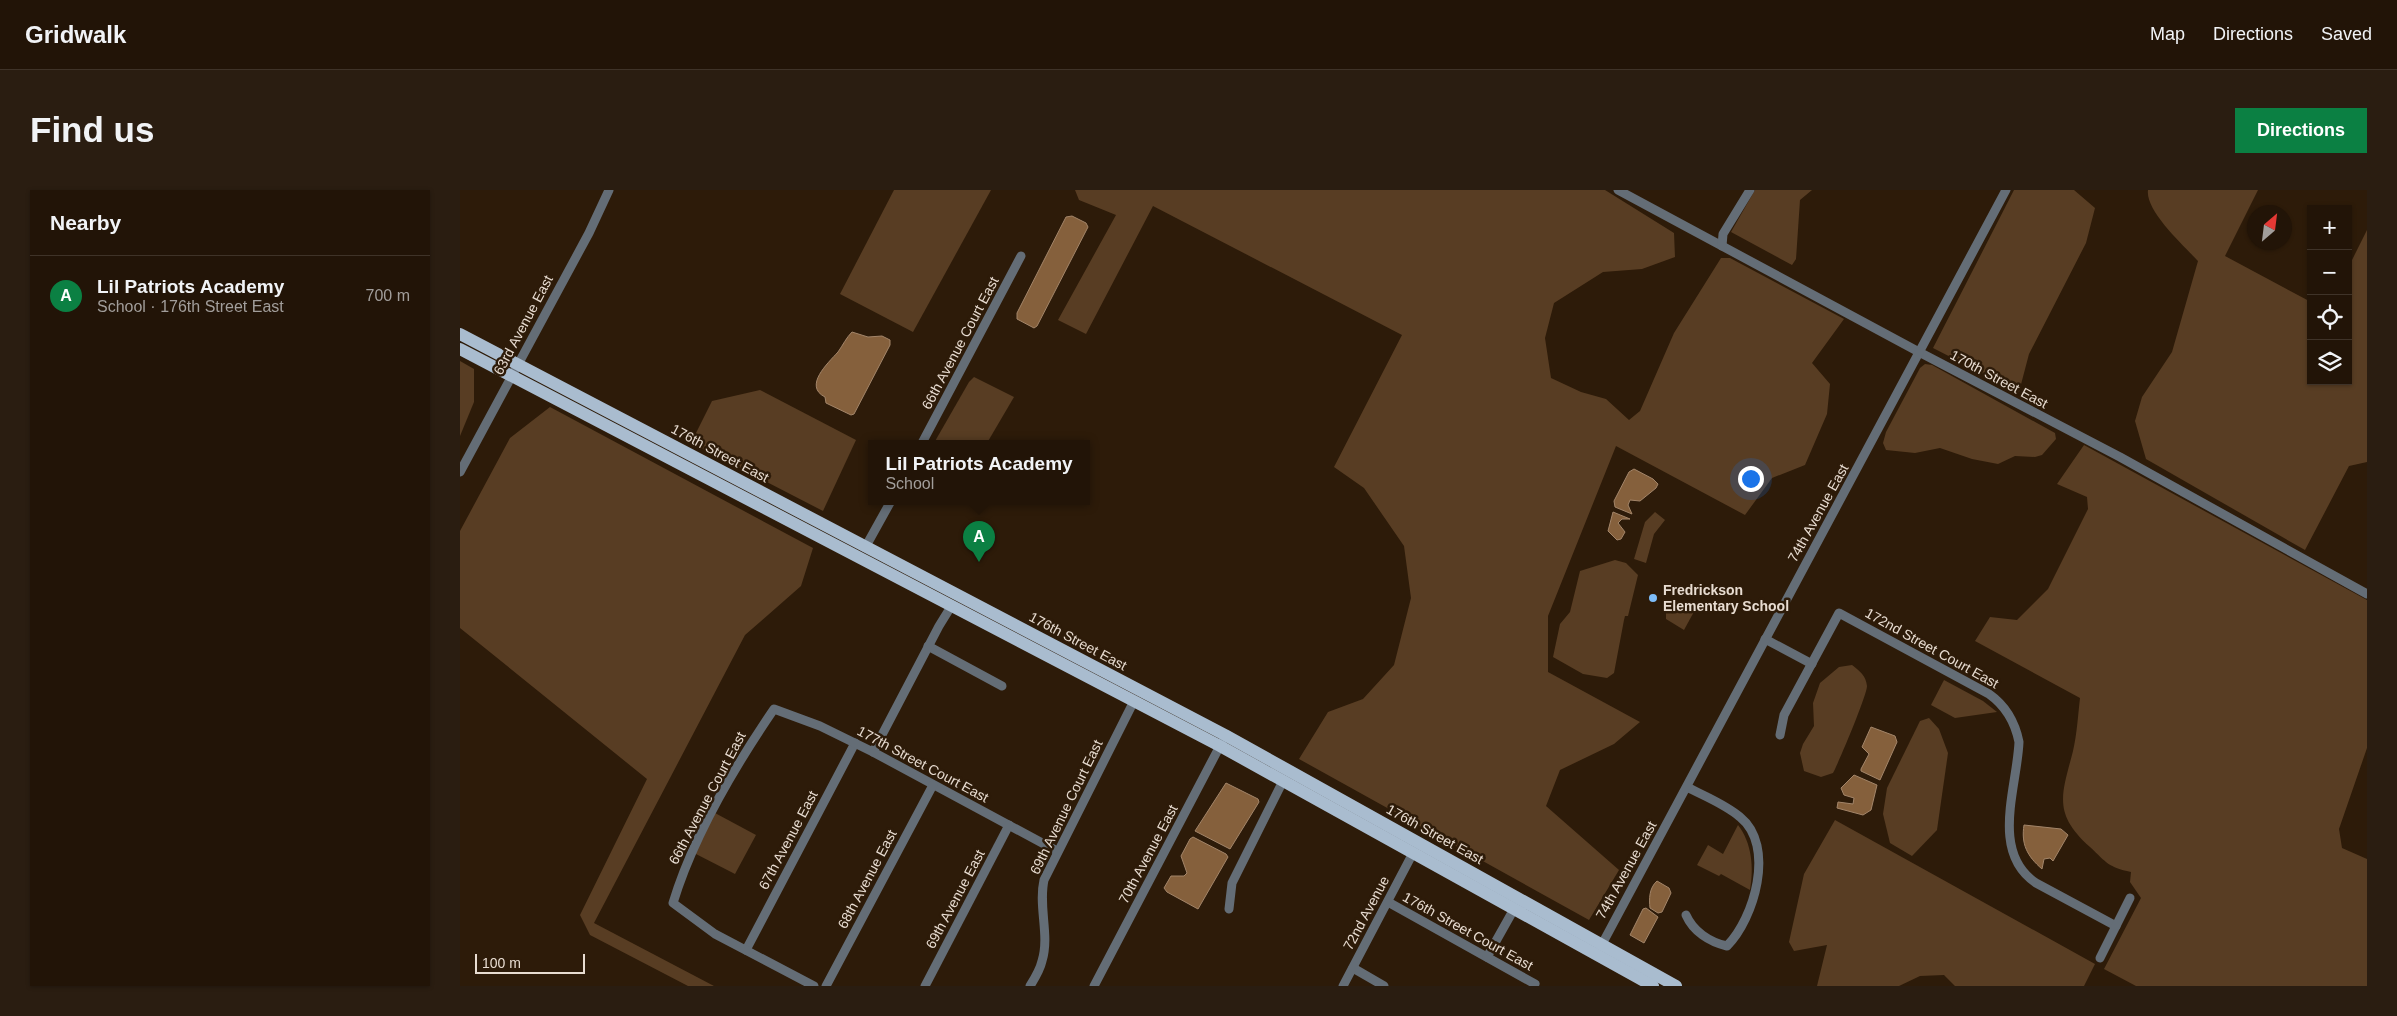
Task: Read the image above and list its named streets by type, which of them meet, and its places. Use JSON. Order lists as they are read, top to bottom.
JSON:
{
  "streets": {
    "main road": ["176th Street East"],
    "street": [
      "63rd Avenue East",
      "66th Avenue Court East",
      "170th Street East",
      "74th Avenue East",
      "172nd Street Court East",
      "177th Street Court East",
      "69th Avenue Court East",
      "67th Avenue East",
      "70th Avenue East",
      "68th Avenue East",
      "69th Avenue East",
      "72nd Avenue",
      "176th Street Court East"
    ]
  },
  "crossings": [
    ["63rd Avenue East", "176th Street East"],
    ["66th Avenue Court East", "177th Street Court East"],
    ["66th Avenue Court East", "67th Avenue East"],
    ["170th Street East", "74th Avenue East"],
    ["176th Street East", "74th Avenue East"],
    ["176th Street East", "69th Avenue Court East"],
    ["176th Street East", "70th Avenue East"],
    ["176th Street East", "72nd Avenue"],
    ["177th Street Court East", "69th Avenue Court East"],
    ["177th Street Court East", "67th Avenue East"],
    ["177th Street Court East", "68th Avenue East"],
    ["177th Street Court East", "69th Avenue East"],
    ["72nd Avenue", "176th Street Court East"]
  ],
  "places": ["Fredrickson Elementary School"],
  "scale_bar": "100 m",
  "north": "top right",
  "page": {
    "header": "Gridwalk",
    "nav": ["Map", "Directions", "Saved"],
    "buttons": "Directions",
    "title": "Find us",
    "heading": "Nearby",
    "map_buttons": ["+", "−"],
    "list": [
      {
        "mark": "A",
        "name": "Lil Patriots Academy",
        "note": "School · 176th Street East",
        "value": "700 m"
      }
    ],
    "popup": ["Lil Patriots Academy", "School"],
    "pins": "A",
    "scale": "100 m"
  }
}
